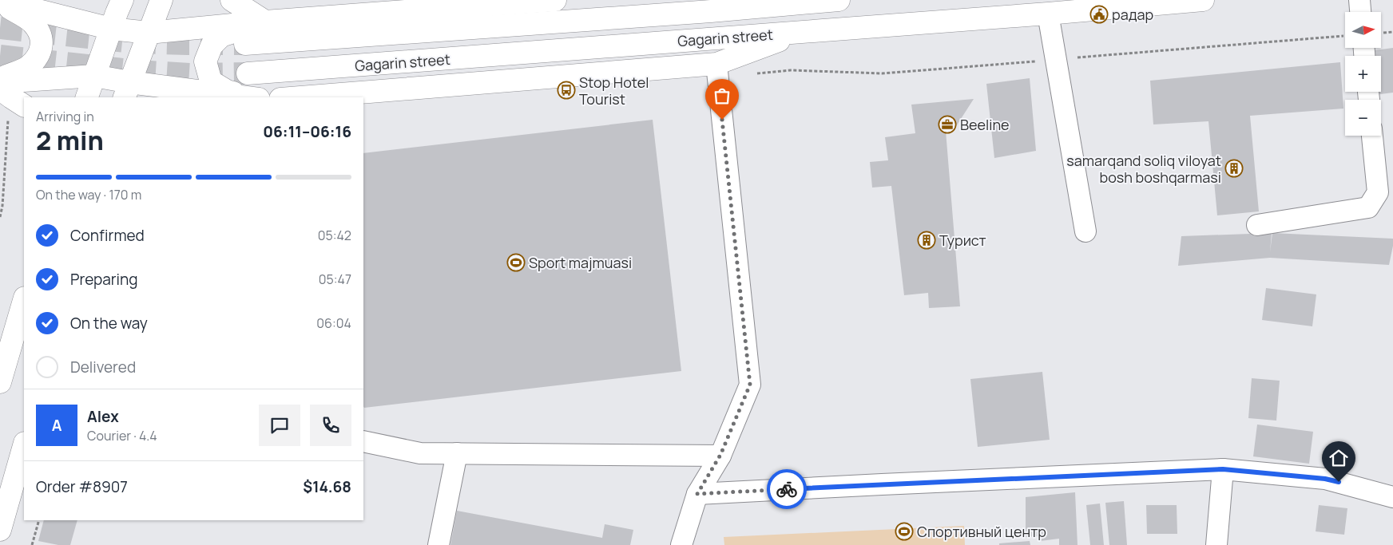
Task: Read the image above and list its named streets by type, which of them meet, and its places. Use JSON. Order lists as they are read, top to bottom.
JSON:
{
  "streets": {
    "main road": ["Gagarin street"]
  },
  "places": {
    "public building": ["радар"],
    "bus stop": ["Stop Hotel Tourist"],
    "office": ["Beeline"],
    "building": ["samarqand soliq viloyat bosh boshqarmasi", "Турист"],
    "sports": ["Sport majmuasi", "Спортивный центр"]
  },
  "north": "right",
  "page": {
    "map_buttons": ["+", "−"],
    "heading": ["2 min", "Arriving in", "06:11–06:16"],
    "panel": [
      "Alex",
      "Courier · 4.4",
      "Order #8907",
      "$14.68"
    ],
    "bar": "On the way · 170 m",
    "list": [
      ["Confirmed", "05:42"],
      ["Preparing", "05:47"],
      ["On the way", "06:04"],
      "Delivered"
    ],
    "round": "A"
  }
}
